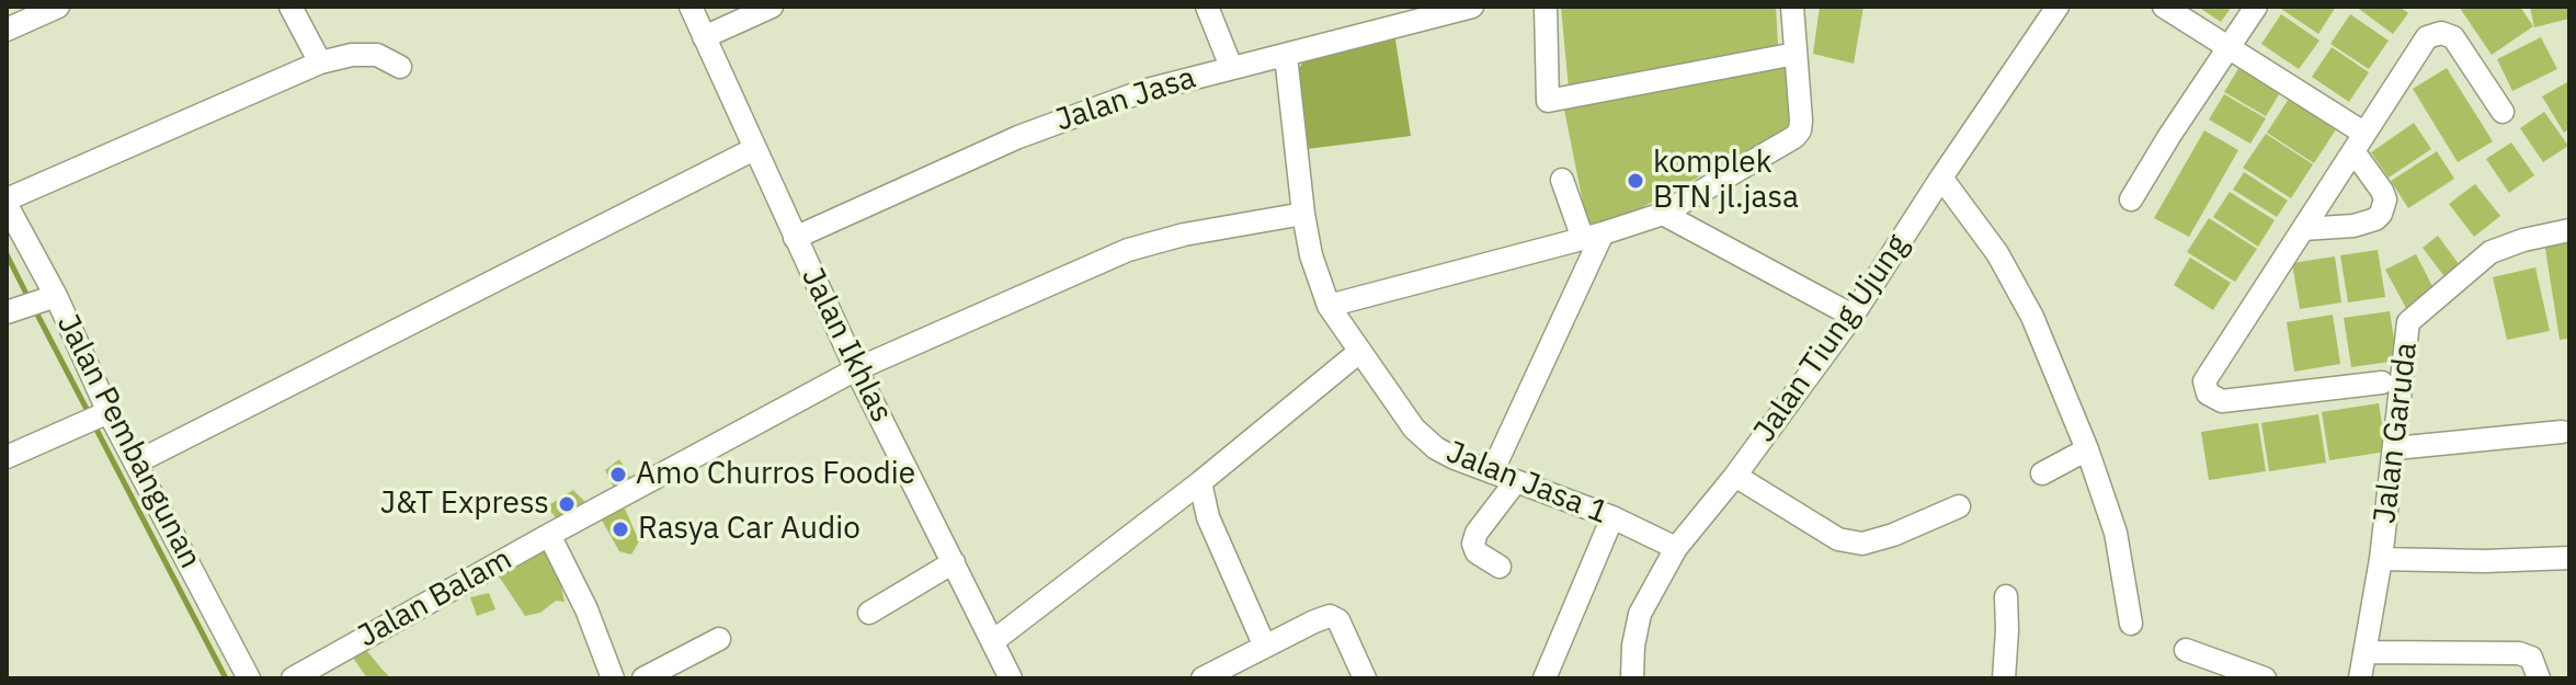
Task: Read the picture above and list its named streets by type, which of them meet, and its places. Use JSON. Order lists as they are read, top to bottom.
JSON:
{
  "streets": {
    "street": [
      "Jalan Jasa",
      "Jalan Tiung Ujung",
      "Jalan Ikhlas",
      "Jalan Garuda",
      "Jalan Pembangunan",
      "Jalan Jasa 1",
      "Jalan Balam"
    ]
  },
  "crossings": [
    ["Jalan Jasa", "Jalan Ikhlas"],
    ["Jalan Jasa", "Jalan Jasa 1"],
    ["Jalan Tiung Ujung", "Jalan Jasa 1"],
    ["Jalan Ikhlas", "Jalan Balam"],
    ["Jalan Jasa 1", "Jalan Balam"]
  ],
  "places": [
    "komplek BTN jl.jasa",
    "Amo Churros Foodie",
    "J&T Express",
    "Rasya Car Audio"
  ]
}
